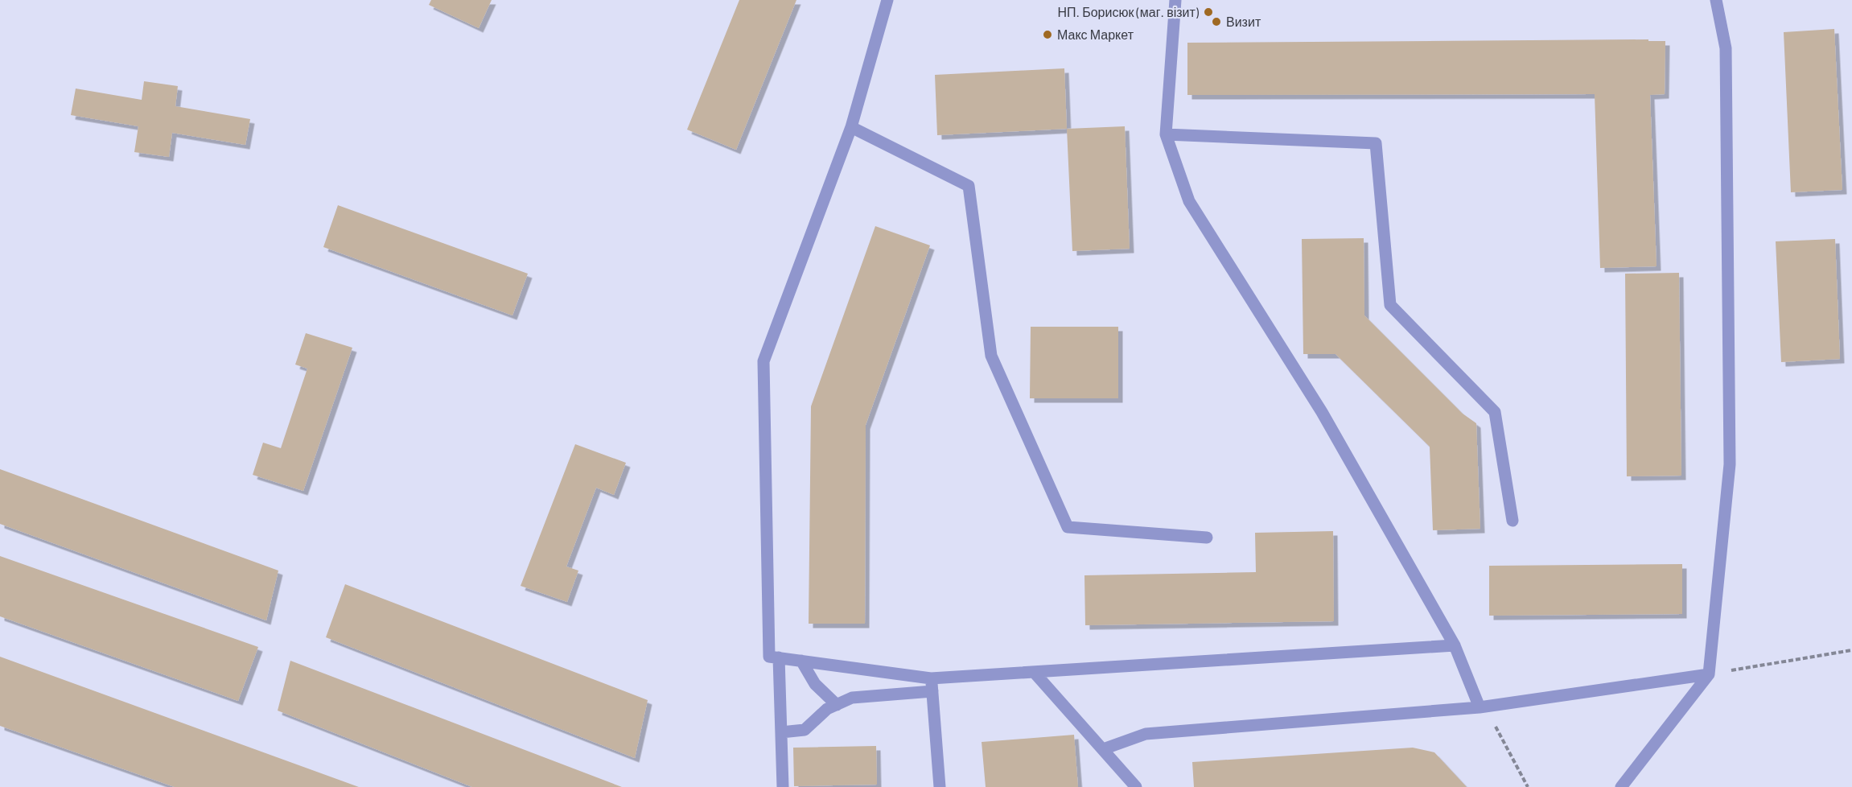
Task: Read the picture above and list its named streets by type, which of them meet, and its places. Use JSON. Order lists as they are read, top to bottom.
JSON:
{
  "places": ["НП. Борисюк (маг. візит)", "Визит", "Макс Маркет"]
}
